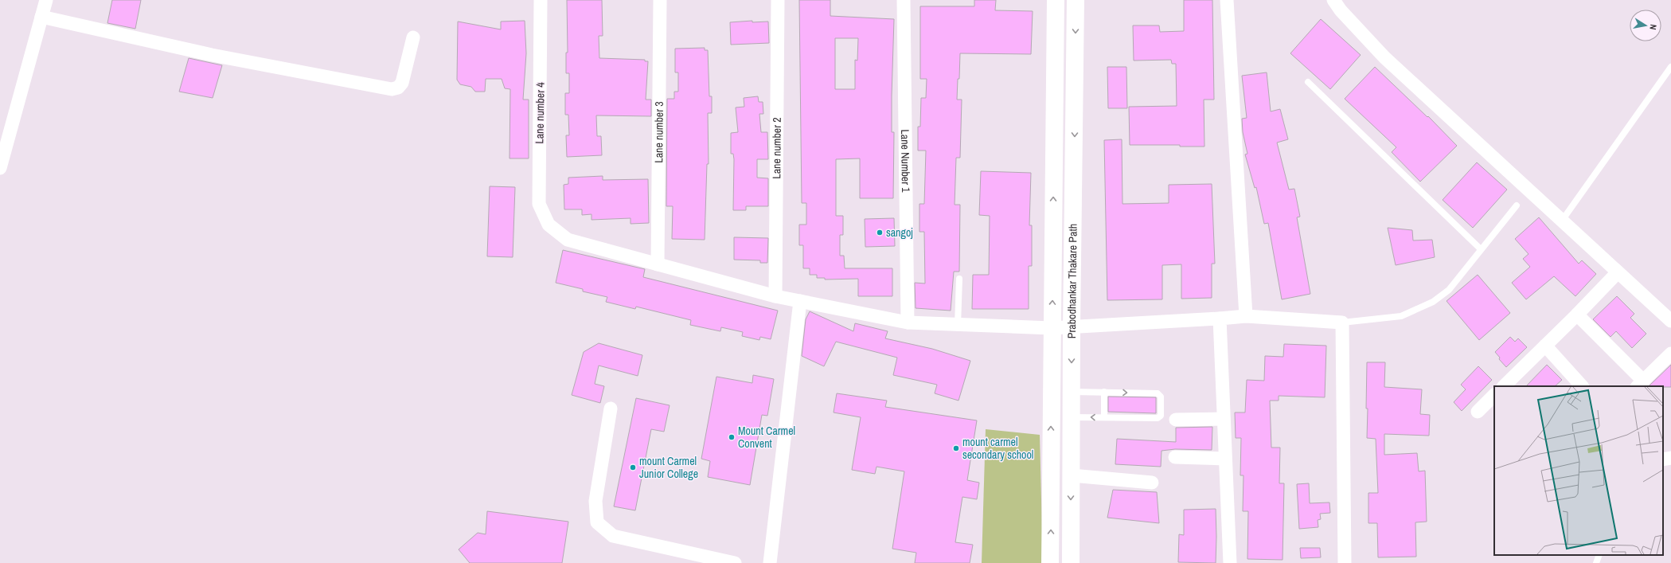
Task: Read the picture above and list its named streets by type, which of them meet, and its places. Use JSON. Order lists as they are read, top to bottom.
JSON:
{
  "streets": {
    "main road": ["Prabodhankar Thakare Path"],
    "street": [
      "Lane number 4",
      "Lane number 3",
      "Lane number 2",
      "Lane Number 1"
    ]
  },
  "crossings": [
    ["Lane number 4", "Lane number 3"]
  ],
  "places": [
    "sangoj",
    "Mount Carmel Convent",
    "mount carmel secondary school",
    "mount Carmel Junior College"
  ],
  "north": "right"
}
